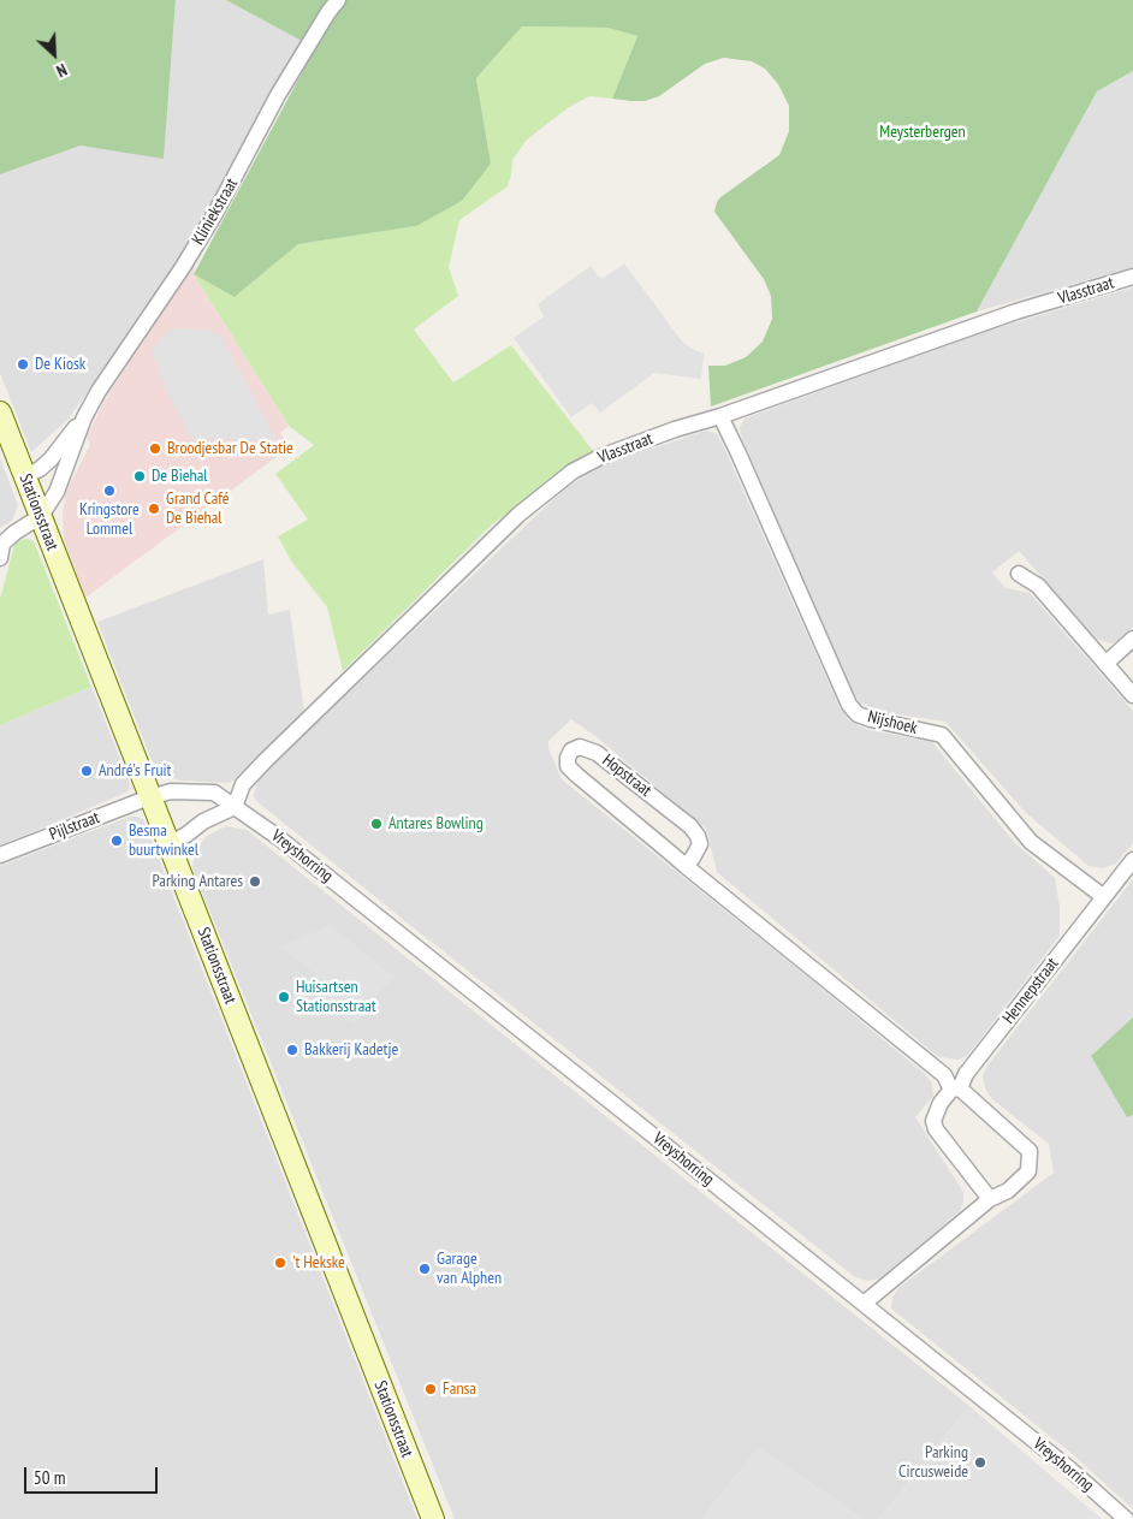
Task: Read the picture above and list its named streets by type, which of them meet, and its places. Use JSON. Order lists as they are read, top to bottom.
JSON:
{
  "streets": {
    "main road": ["Stationsstraat"],
    "street": [
      "Kliniekstraat",
      "Vlasstraat",
      "Nijshoek",
      "Hopstraat",
      "Pijlstraat",
      "Vreyshorring",
      "Hennepstraat"
    ]
  },
  "crossings": [
    ["Kliniekstraat", "Stationsstraat"],
    ["Vlasstraat", "Nijshoek"],
    ["Vlasstraat", "Vreyshorring"],
    ["Stationsstraat", "Pijlstraat"],
    ["Stationsstraat", "Vreyshorring"],
    ["Nijshoek", "Hennepstraat"],
    ["Hopstraat", "Hennepstraat"],
    ["Pijlstraat", "Vreyshorring"]
  ],
  "parks": ["Meysterbergen"],
  "places": [
    "De Kiosk",
    "Broodjesbar De Statie",
    "De Biehal",
    "Kringstore Lommel",
    "Grand Café De Biehal",
    "André's Fruit",
    "Antares Bowling",
    "Besma buurtwinkel",
    "Parking Antares",
    "Huisartsen Stationsstraat",
    "Bakkerij Kadetje",
    "'t Hekske",
    "Garage van Alphen",
    "Fansa",
    "Parking Circusweide"
  ],
  "scale_bar": "50 m",
  "north": "bottom right"
}
